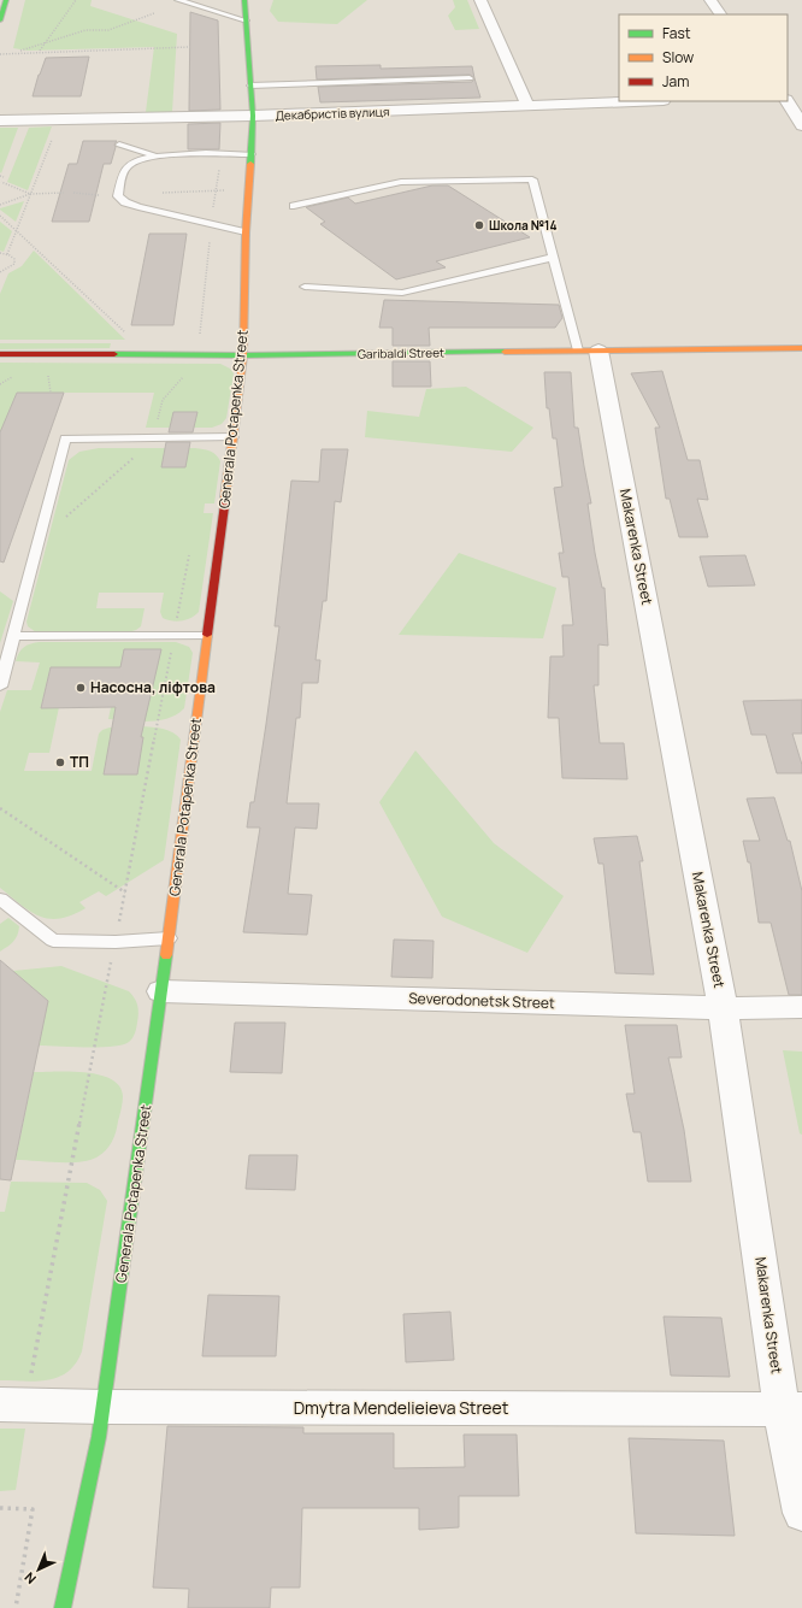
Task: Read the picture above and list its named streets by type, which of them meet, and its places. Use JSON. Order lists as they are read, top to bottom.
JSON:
{
  "streets": {
    "street": [
      "Декабристів вулиця",
      "Garibaldi Street",
      "Generala Potapenka Street",
      "Makarenka Street",
      "Severodonetsk Street",
      "Dmytra Mendelieieva Street"
    ]
  },
  "crossings": [
    ["Декабристів вулиця", "Generala Potapenka Street"],
    ["Garibaldi Street", "Generala Potapenka Street"],
    ["Garibaldi Street", "Makarenka Street"],
    ["Generala Potapenka Street", "Severodonetsk Street"],
    ["Generala Potapenka Street", "Dmytra Mendelieieva Street"],
    ["Makarenka Street", "Severodonetsk Street"],
    ["Makarenka Street", "Dmytra Mendelieieva Street"]
  ],
  "places": ["Школа №14", "Насосна, ліфтова", "ТП"],
  "legend": ["Fast", "Slow", "Jam"],
  "north": "bottom left"
}
